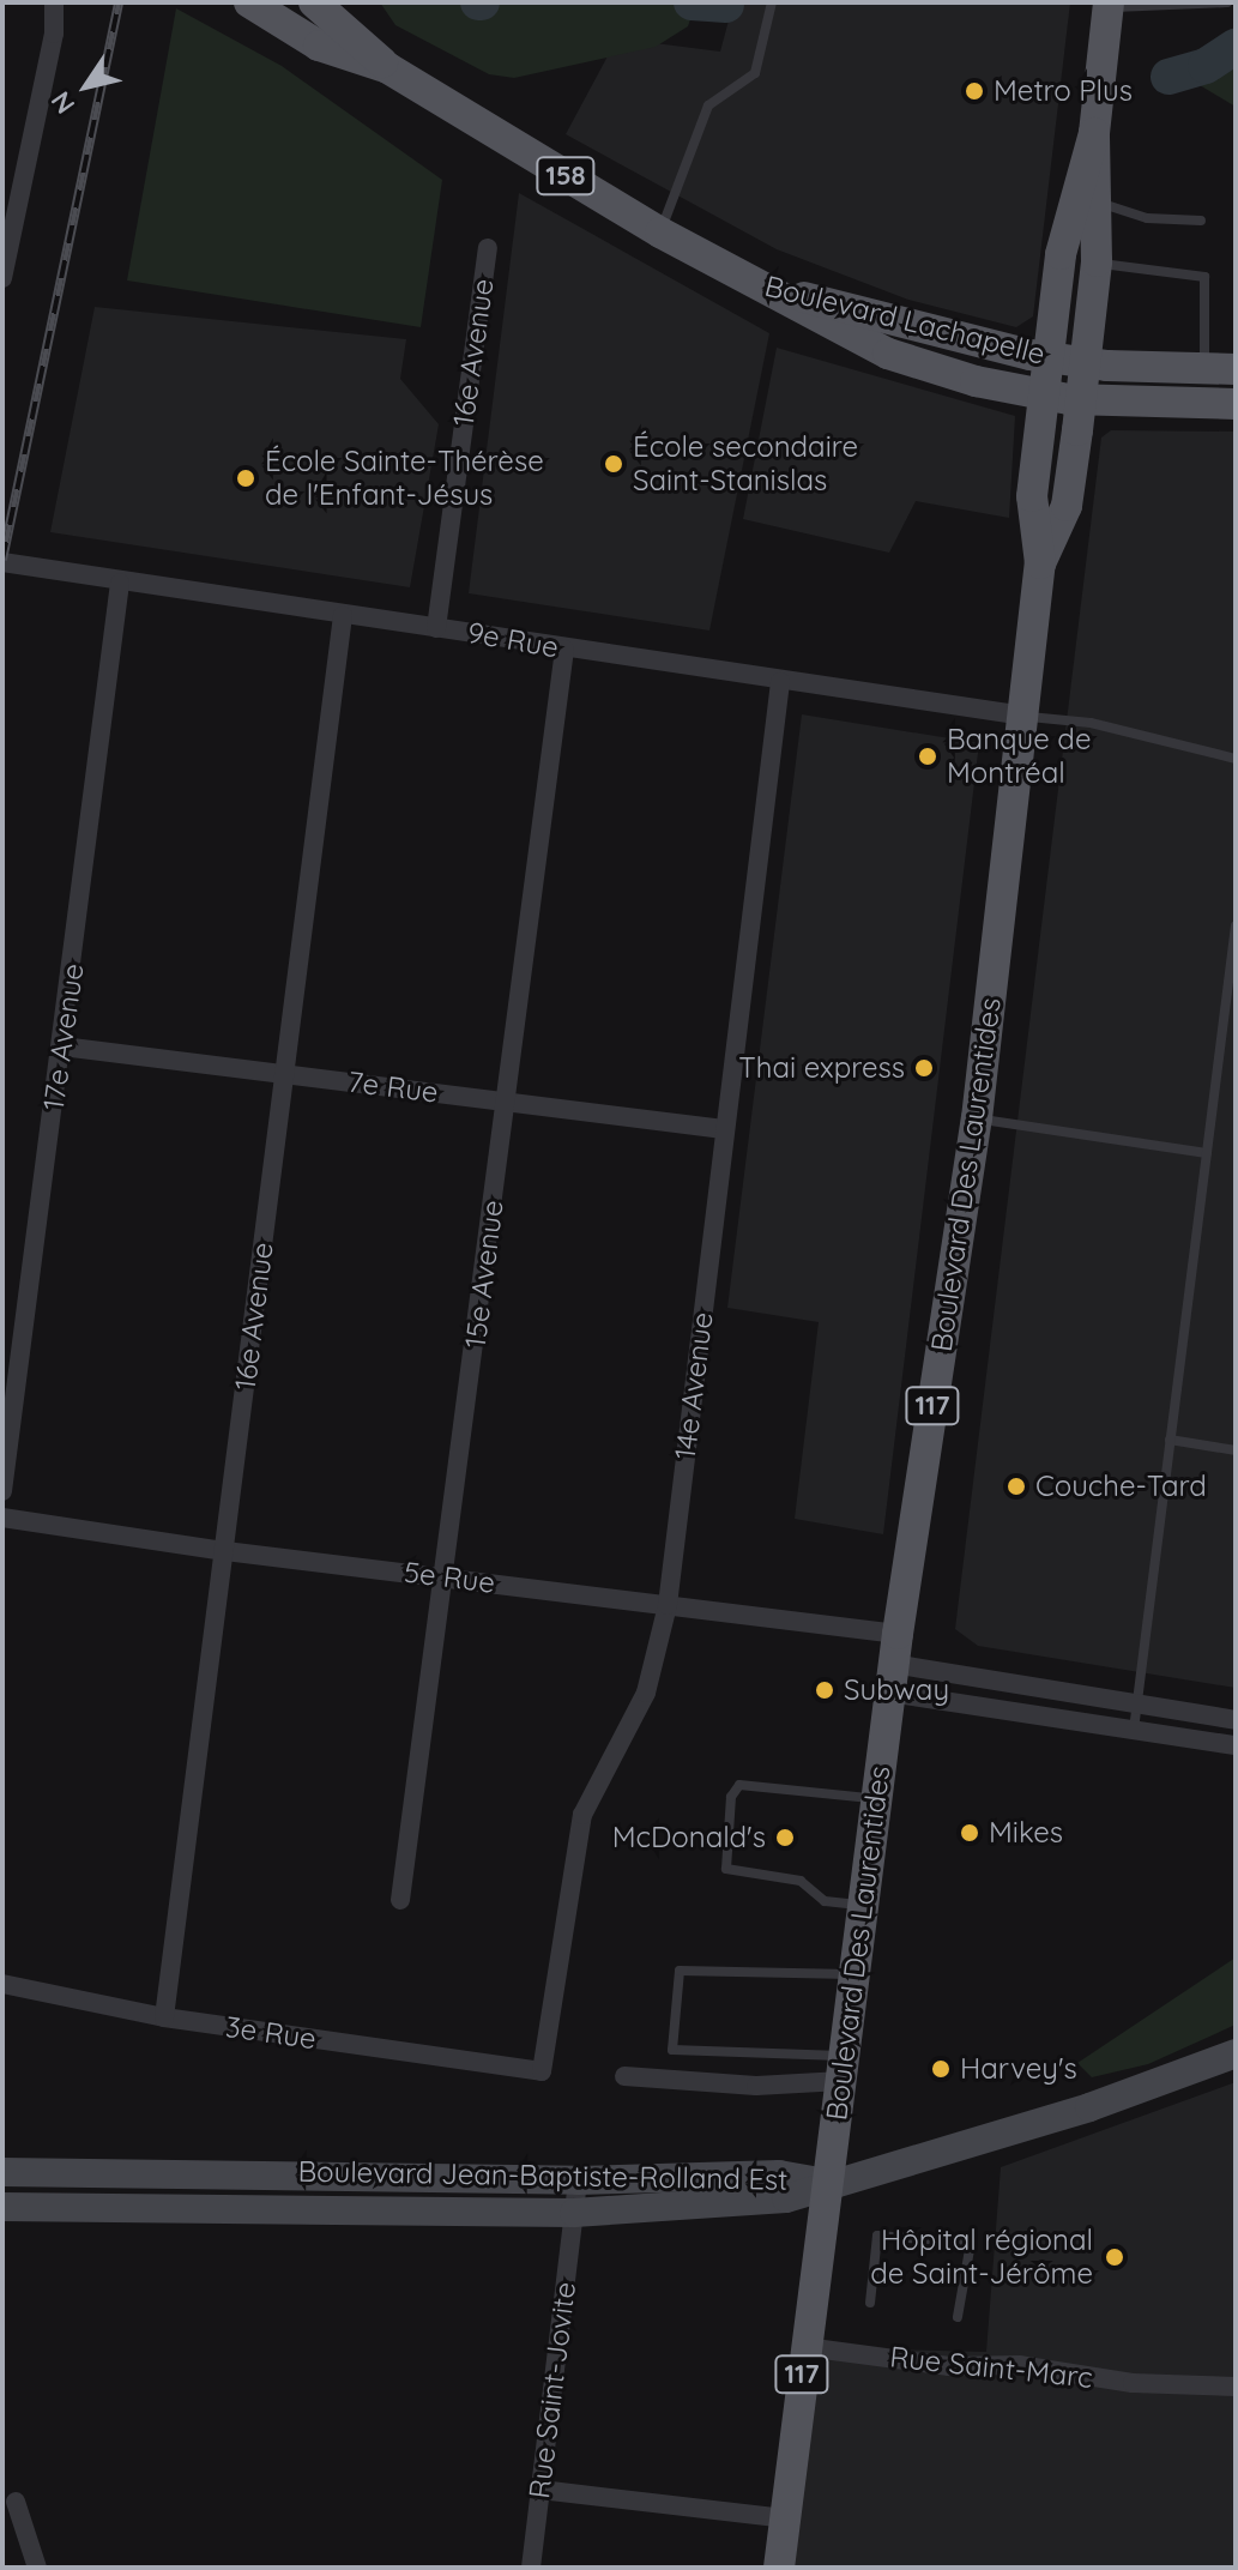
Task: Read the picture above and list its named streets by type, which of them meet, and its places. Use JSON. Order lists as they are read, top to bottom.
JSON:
{
  "streets": {
    "main road": [
      "158",
      "Boulevard Lachapelle",
      "Boulevard Des Laurentides",
      "117"
    ],
    "street": [
      "16e Avenue",
      "9e Rue",
      "17e Avenue",
      "7e Rue",
      "15e Avenue",
      "14e Avenue",
      "5e Rue",
      "3e Rue",
      "Boulevard Jean-Baptiste-Rolland Est",
      "Rue Saint-Marc",
      "Rue Saint-Jovite"
    ]
  },
  "crossings": [
    ["Boulevard Lachapelle", "Boulevard Des Laurentides"],
    ["16e Avenue", "9e Rue"],
    ["16e Avenue", "7e Rue"],
    ["16e Avenue", "5e Rue"],
    ["16e Avenue", "3e Rue"],
    ["9e Rue", "17e Avenue"],
    ["9e Rue", "Boulevard Des Laurentides"],
    ["9e Rue", "15e Avenue"],
    ["9e Rue", "14e Avenue"],
    ["17e Avenue", "7e Rue"],
    ["7e Rue", "15e Avenue"],
    ["7e Rue", "14e Avenue"],
    ["Boulevard Des Laurentides", "117"],
    ["Boulevard Des Laurentides", "5e Rue"],
    ["Boulevard Des Laurentides", "Boulevard Jean-Baptiste-Rolland Est"],
    ["15e Avenue", "5e Rue"],
    ["14e Avenue", "5e Rue"],
    ["14e Avenue", "3e Rue"],
    ["117", "Boulevard Jean-Baptiste-Rolland Est"],
    ["117", "Rue Saint-Marc"],
    ["Boulevard Jean-Baptiste-Rolland Est", "Rue Saint-Jovite"]
  ],
  "places": [
    "Metro Plus",
    "École secondaire Saint-Stanislas",
    "École Sainte-Thérèse de l'Enfant-Jésus",
    "Banque de Montréal",
    "Thai express",
    "Couche-Tard",
    "Subway",
    "Mikes",
    "McDonald's",
    "Harvey's",
    "Hôpital régional de Saint-Jérôme"
  ],
  "north": "bottom left"
}
